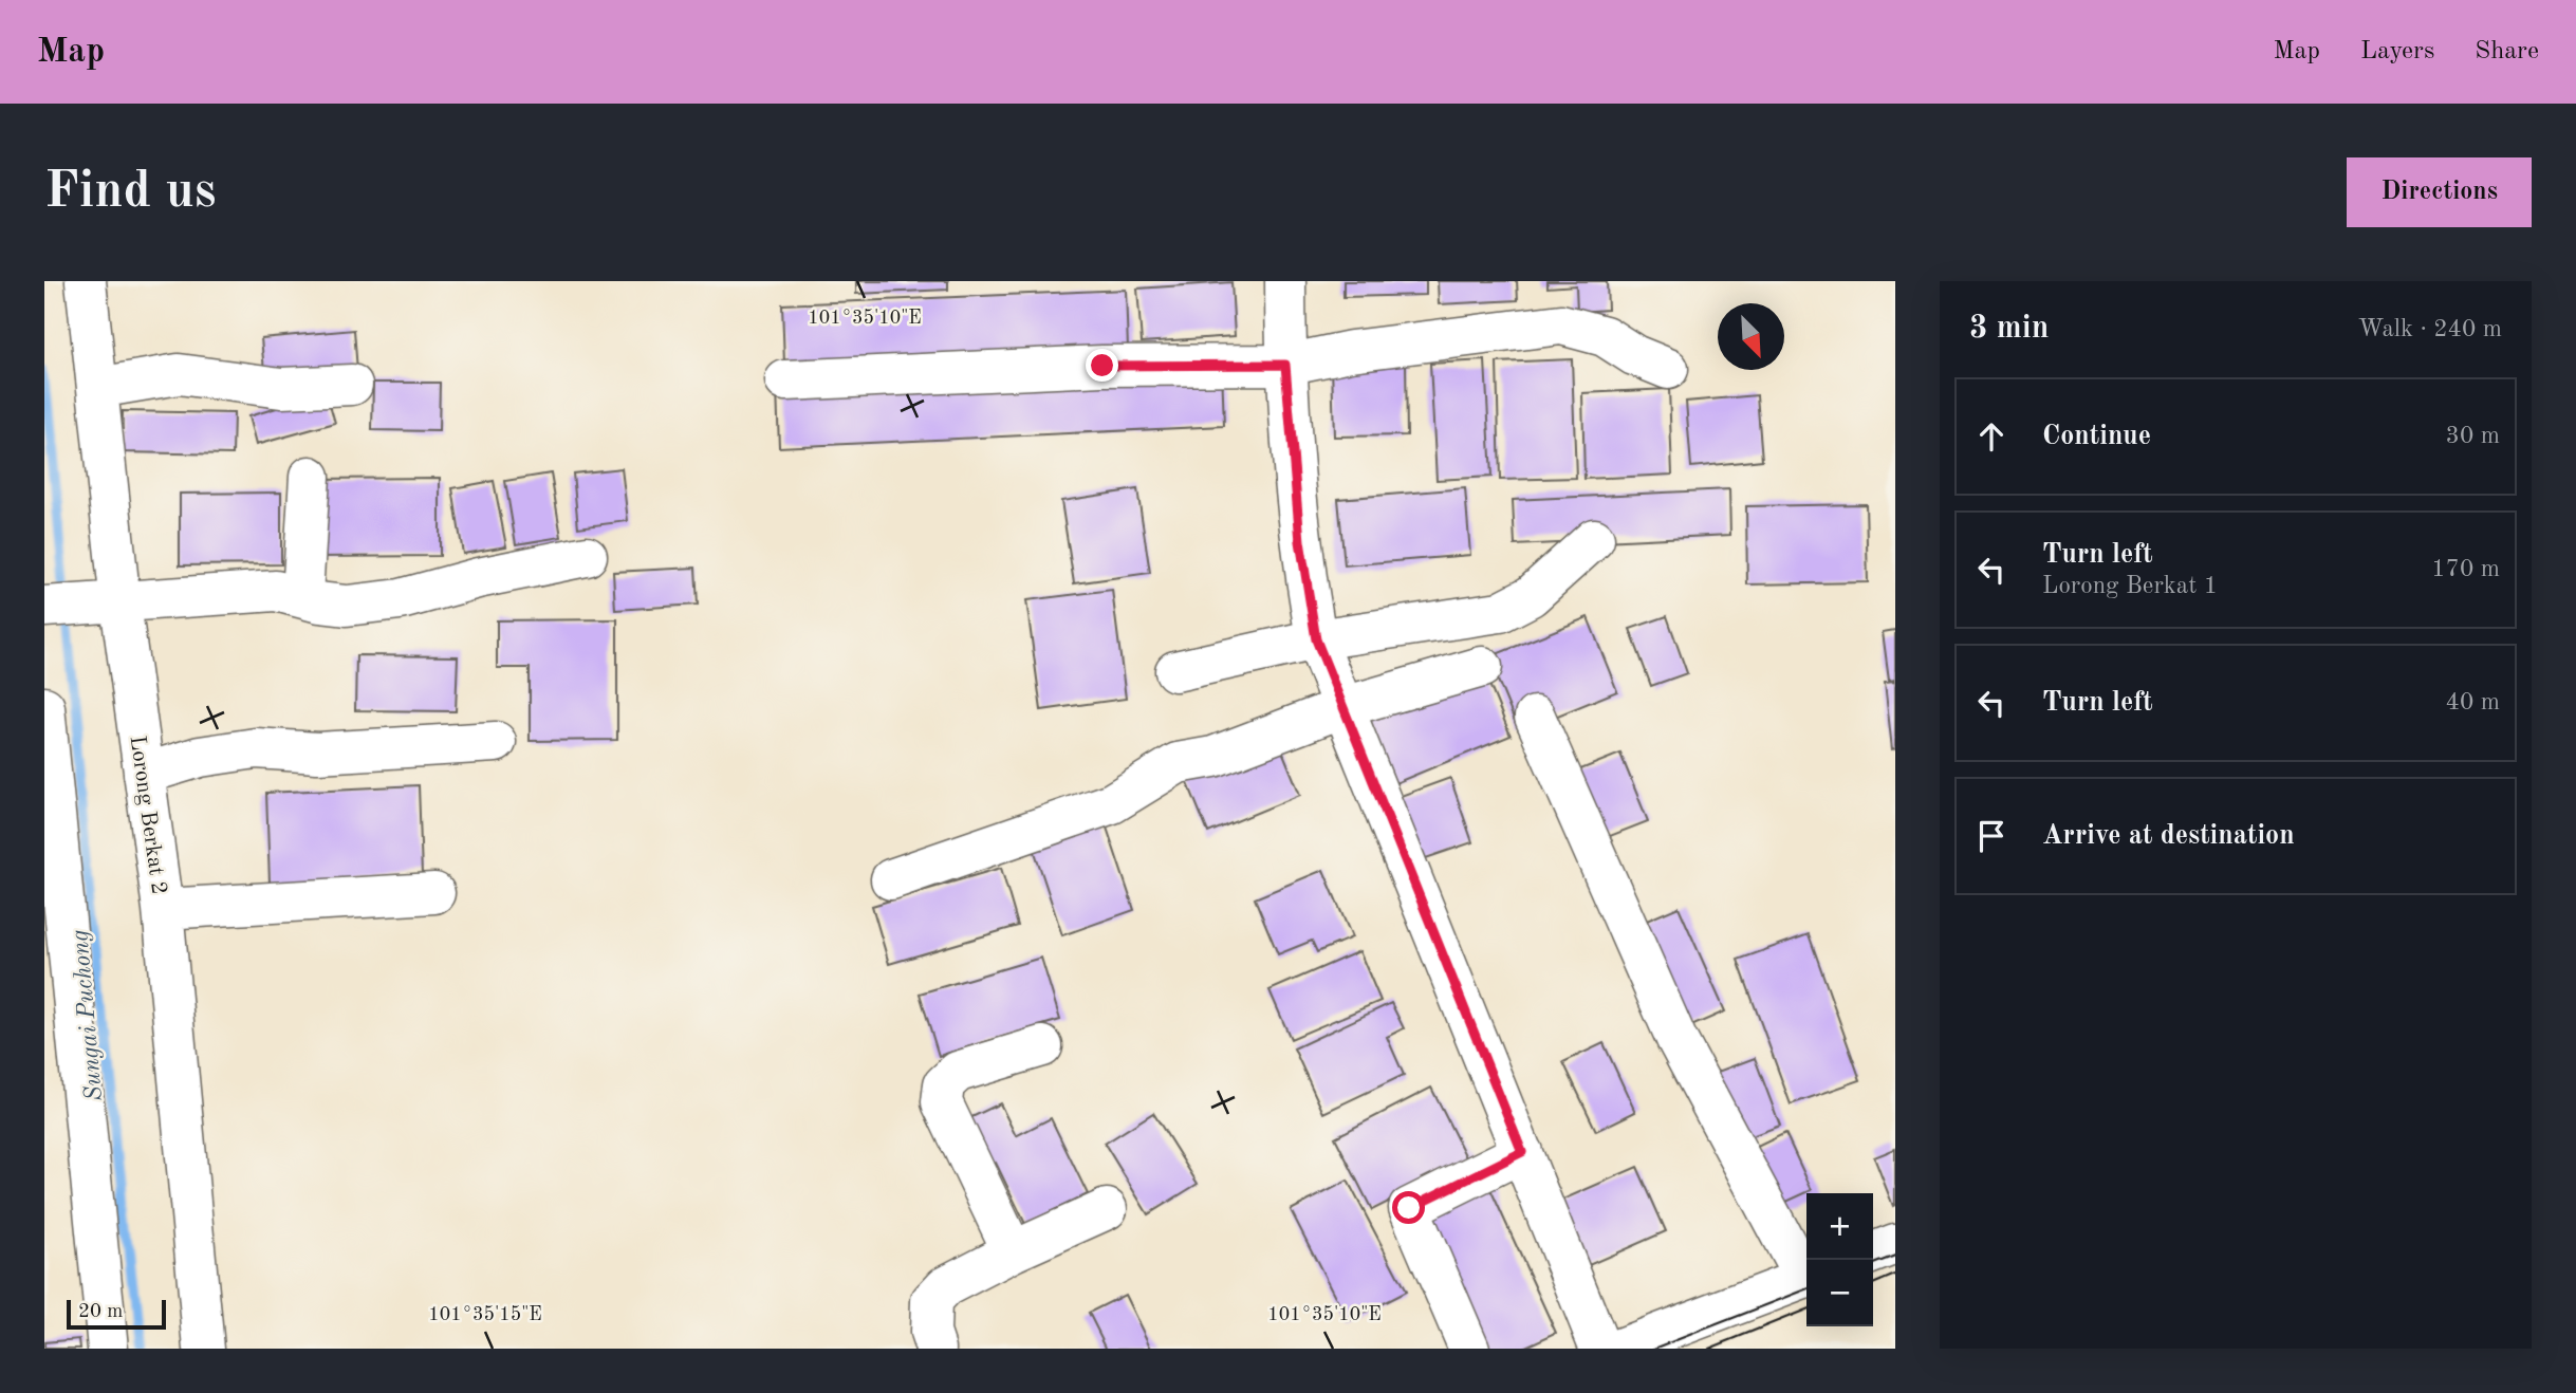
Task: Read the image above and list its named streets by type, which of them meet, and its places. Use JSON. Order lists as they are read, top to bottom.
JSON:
{
  "streets": {
    "street": ["Lorong Berkat 2"]
  },
  "water": ["Sungai Puchong"],
  "scale_bar": "20 m",
  "north": "bottom right",
  "page": {
    "header": "Map",
    "nav": ["Map", "Layers", "Share"],
    "buttons": "Directions",
    "title": "Find us",
    "heading": ["3 min", "Walk · 240 m"],
    "list": [
      ["Continue", "30 m"],
      ["Turn left", "Lorong Berkat 1", "170 m"],
      ["Turn left", "40 m"],
      "Arrive at destination"
    ],
    "map_buttons": ["+", "−"],
    "scale": "20 m"
  },
  "coordinates": ["101°35'10\"E", "101°35'15\"E"]
}
